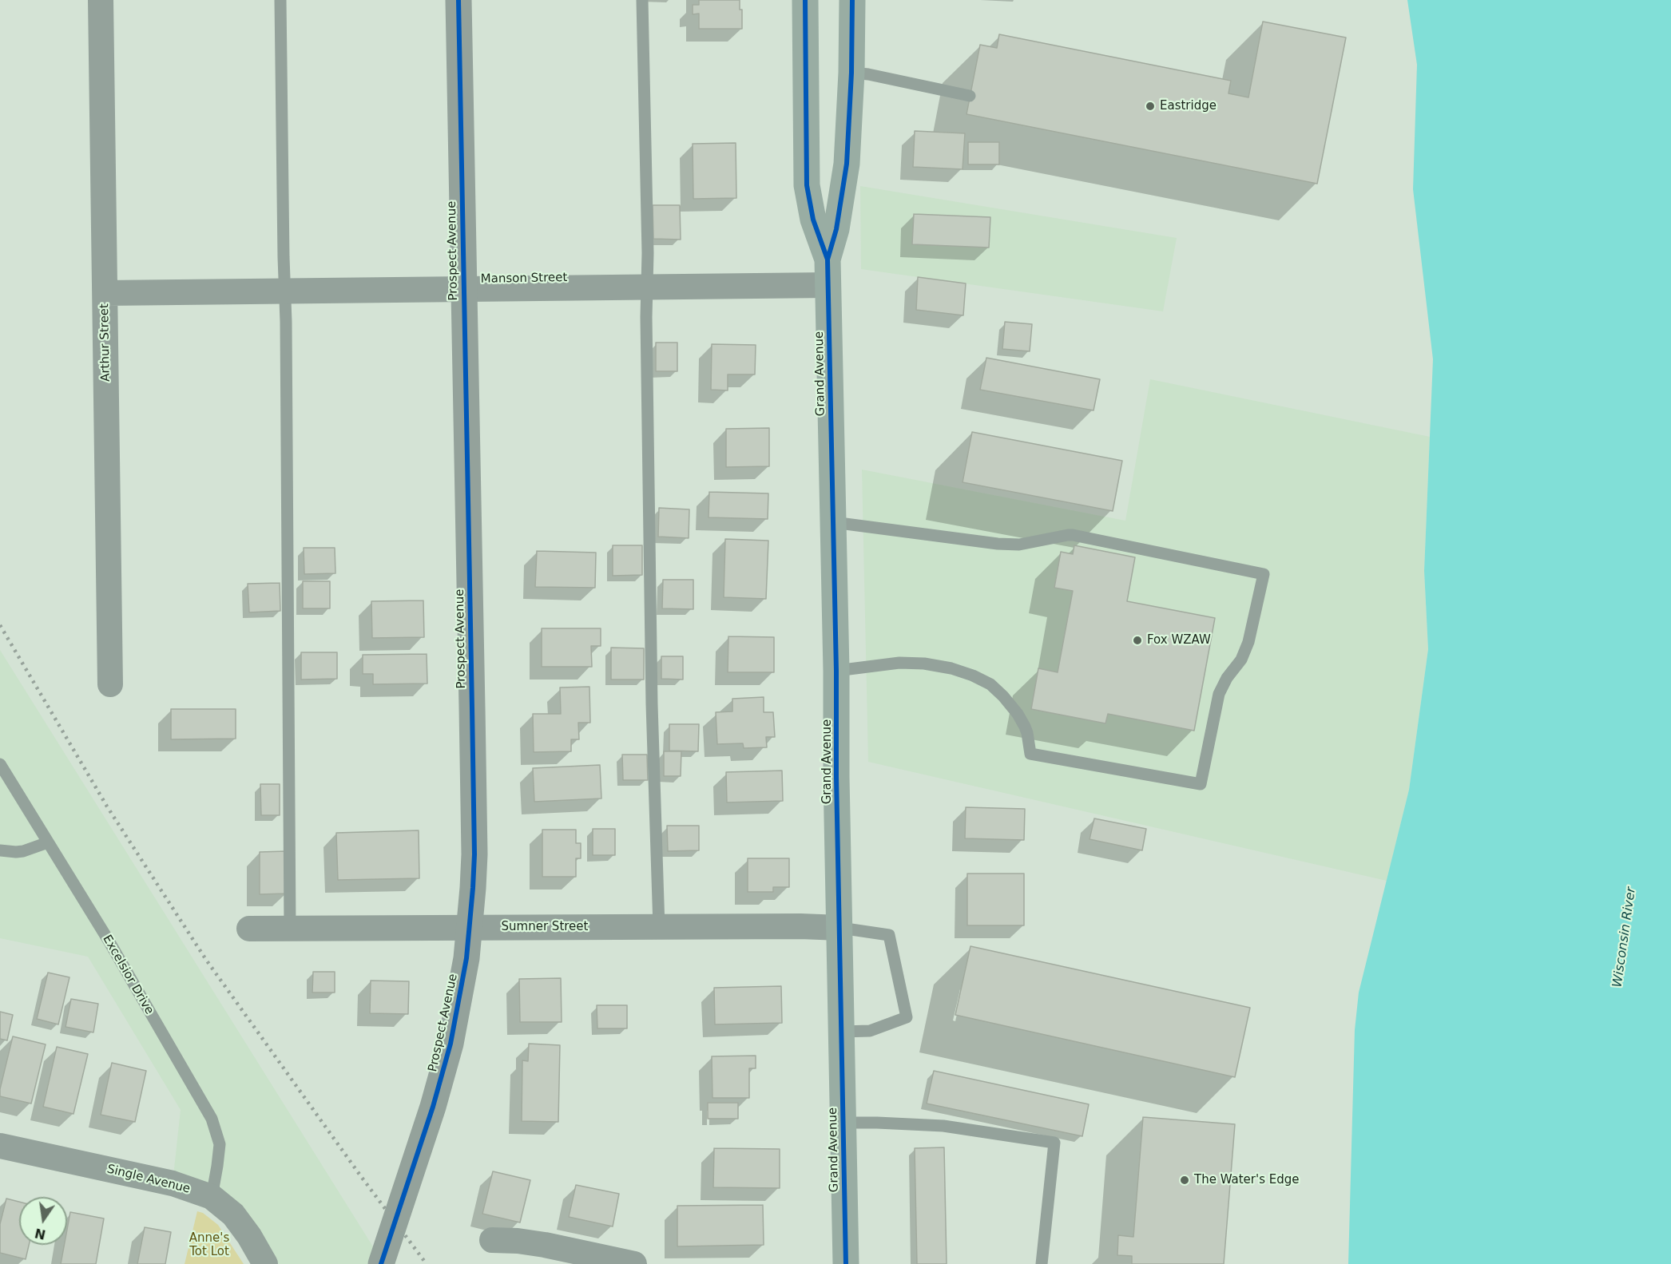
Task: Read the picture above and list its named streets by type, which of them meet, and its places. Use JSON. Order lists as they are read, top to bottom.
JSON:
{
  "streets": {
    "main road": ["Grand Avenue"],
    "street": [
      "Prospect Avenue",
      "Manson Street",
      "Arthur Street",
      "Sumner Street",
      "Single Avenue"
    ],
    "lane": ["Excelsior Drive"]
  },
  "crossings": [
    ["Prospect Avenue", "Manson Street"],
    ["Prospect Avenue", "Sumner Street"],
    ["Manson Street", "Arthur Street"],
    ["Manson Street", "Grand Avenue"],
    ["Grand Avenue", "Sumner Street"],
    ["Excelsior Drive", "Single Avenue"]
  ],
  "water": ["Wisconsin River"],
  "parks": ["Anne's Tot Lot"],
  "places": ["Eastridge", "Fox WZAW", "The Water's Edge"],
  "north": "bottom"
}
